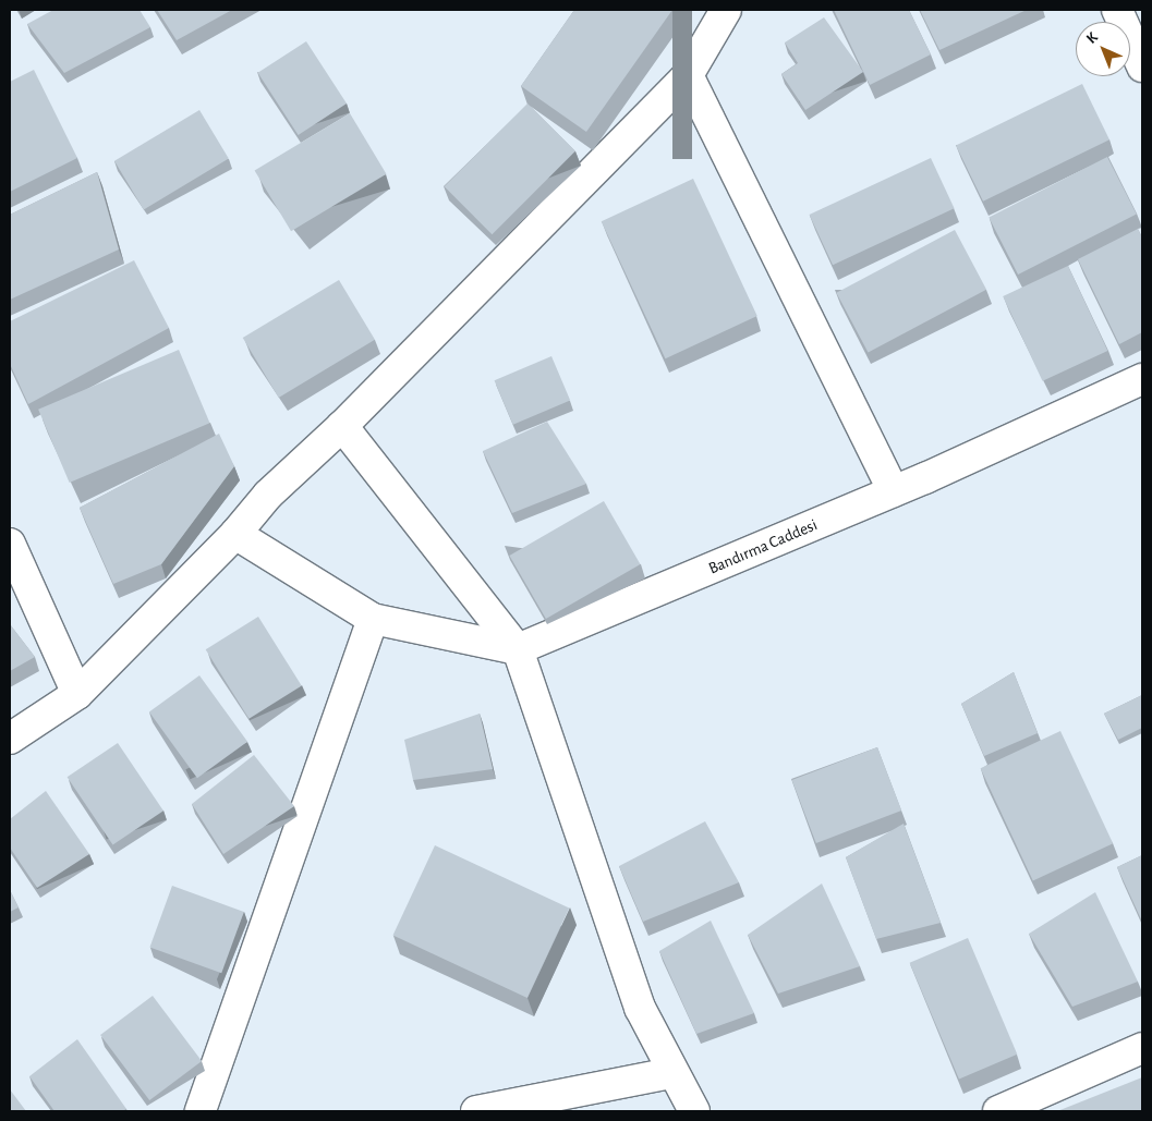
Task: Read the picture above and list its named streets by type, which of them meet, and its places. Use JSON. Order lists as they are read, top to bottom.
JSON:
{
  "streets": {
    "street": ["Bandırma Caddesi"]
  },
  "north": "top left"
}
